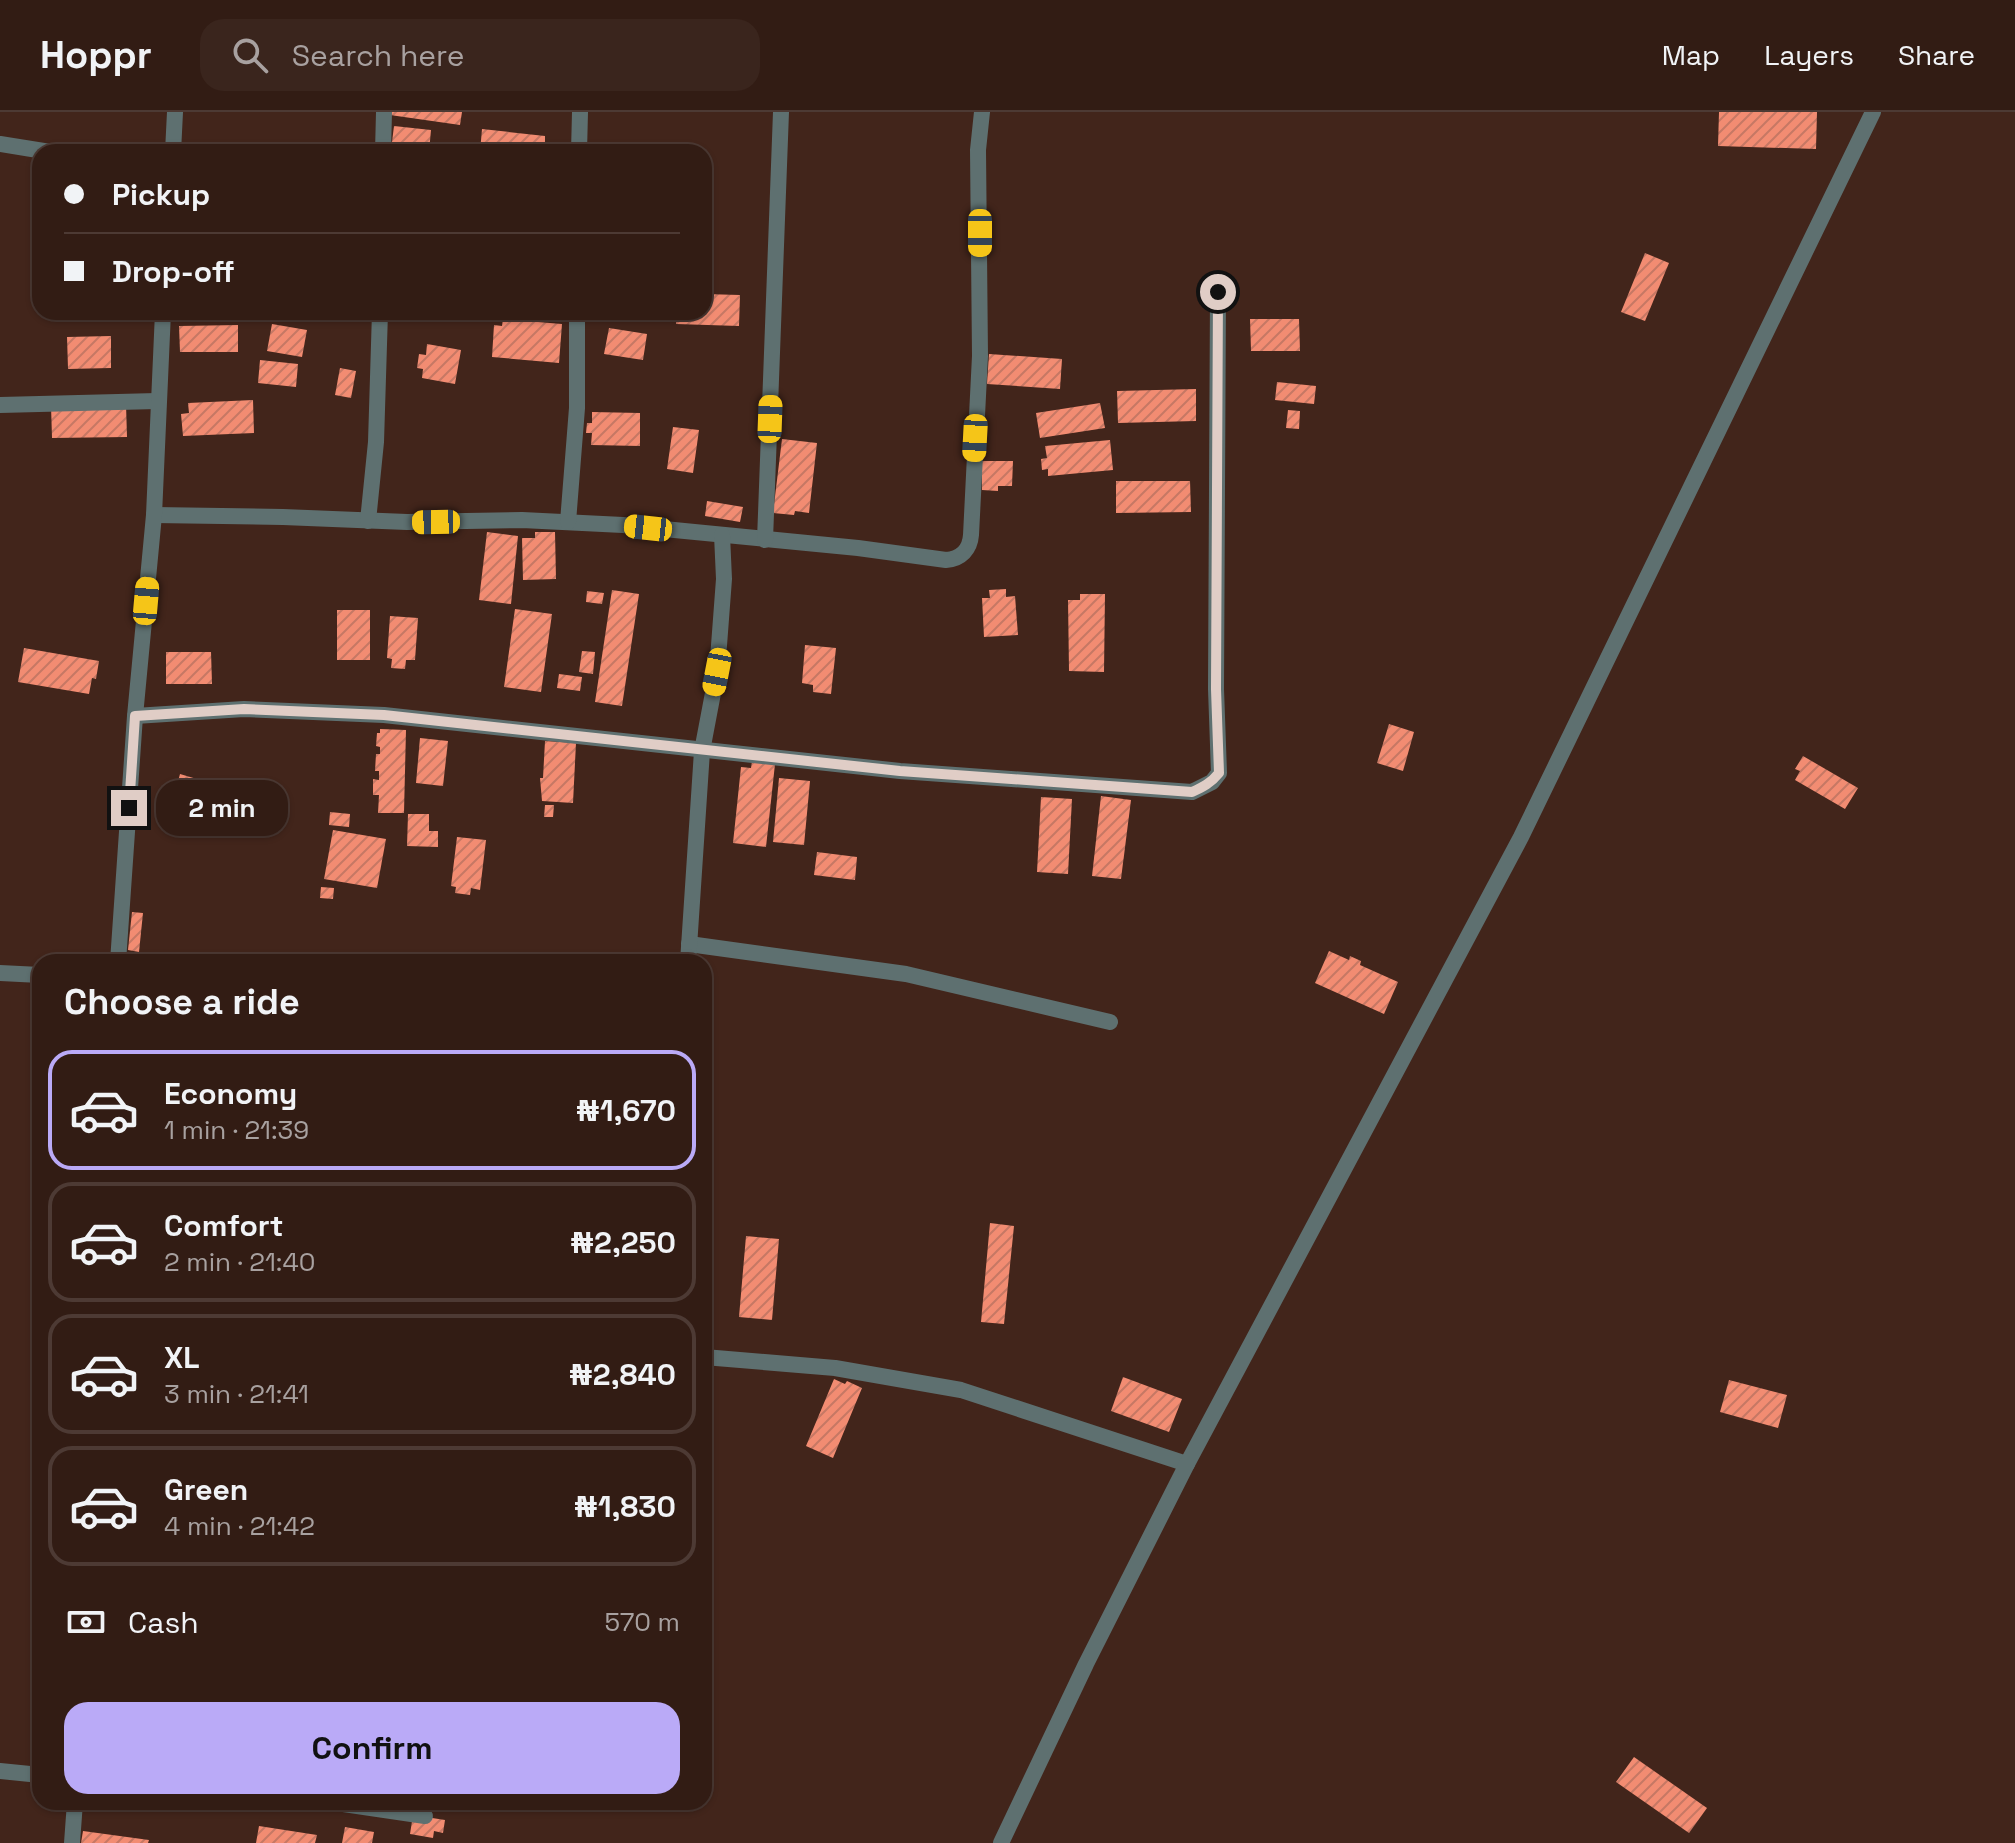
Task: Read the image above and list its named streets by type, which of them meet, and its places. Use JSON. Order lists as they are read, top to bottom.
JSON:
{
  "page": {
    "header": "Hoppr",
    "search": "Search here",
    "nav": ["Map", "Layers", "Share"],
    "banner": ["Pickup", "Drop-off"],
    "bubble": "2 min",
    "heading": "Choose a ride",
    "list": [
      {
        "name": "Economy",
        "note": "1 min · 21:39",
        "value": "₦1,670"
      },
      {
        "name": "Comfort",
        "note": "2 min · 21:40",
        "value": "₦2,250"
      },
      {
        "name": "XL",
        "note": "3 min · 21:41",
        "value": "₦2,840"
      },
      {
        "name": "Green",
        "note": "4 min · 21:42",
        "value": "₦1,830"
      }
    ],
    "pay": ["Cash", "570 m"],
    "buttons": "Confirm"
  }
}
